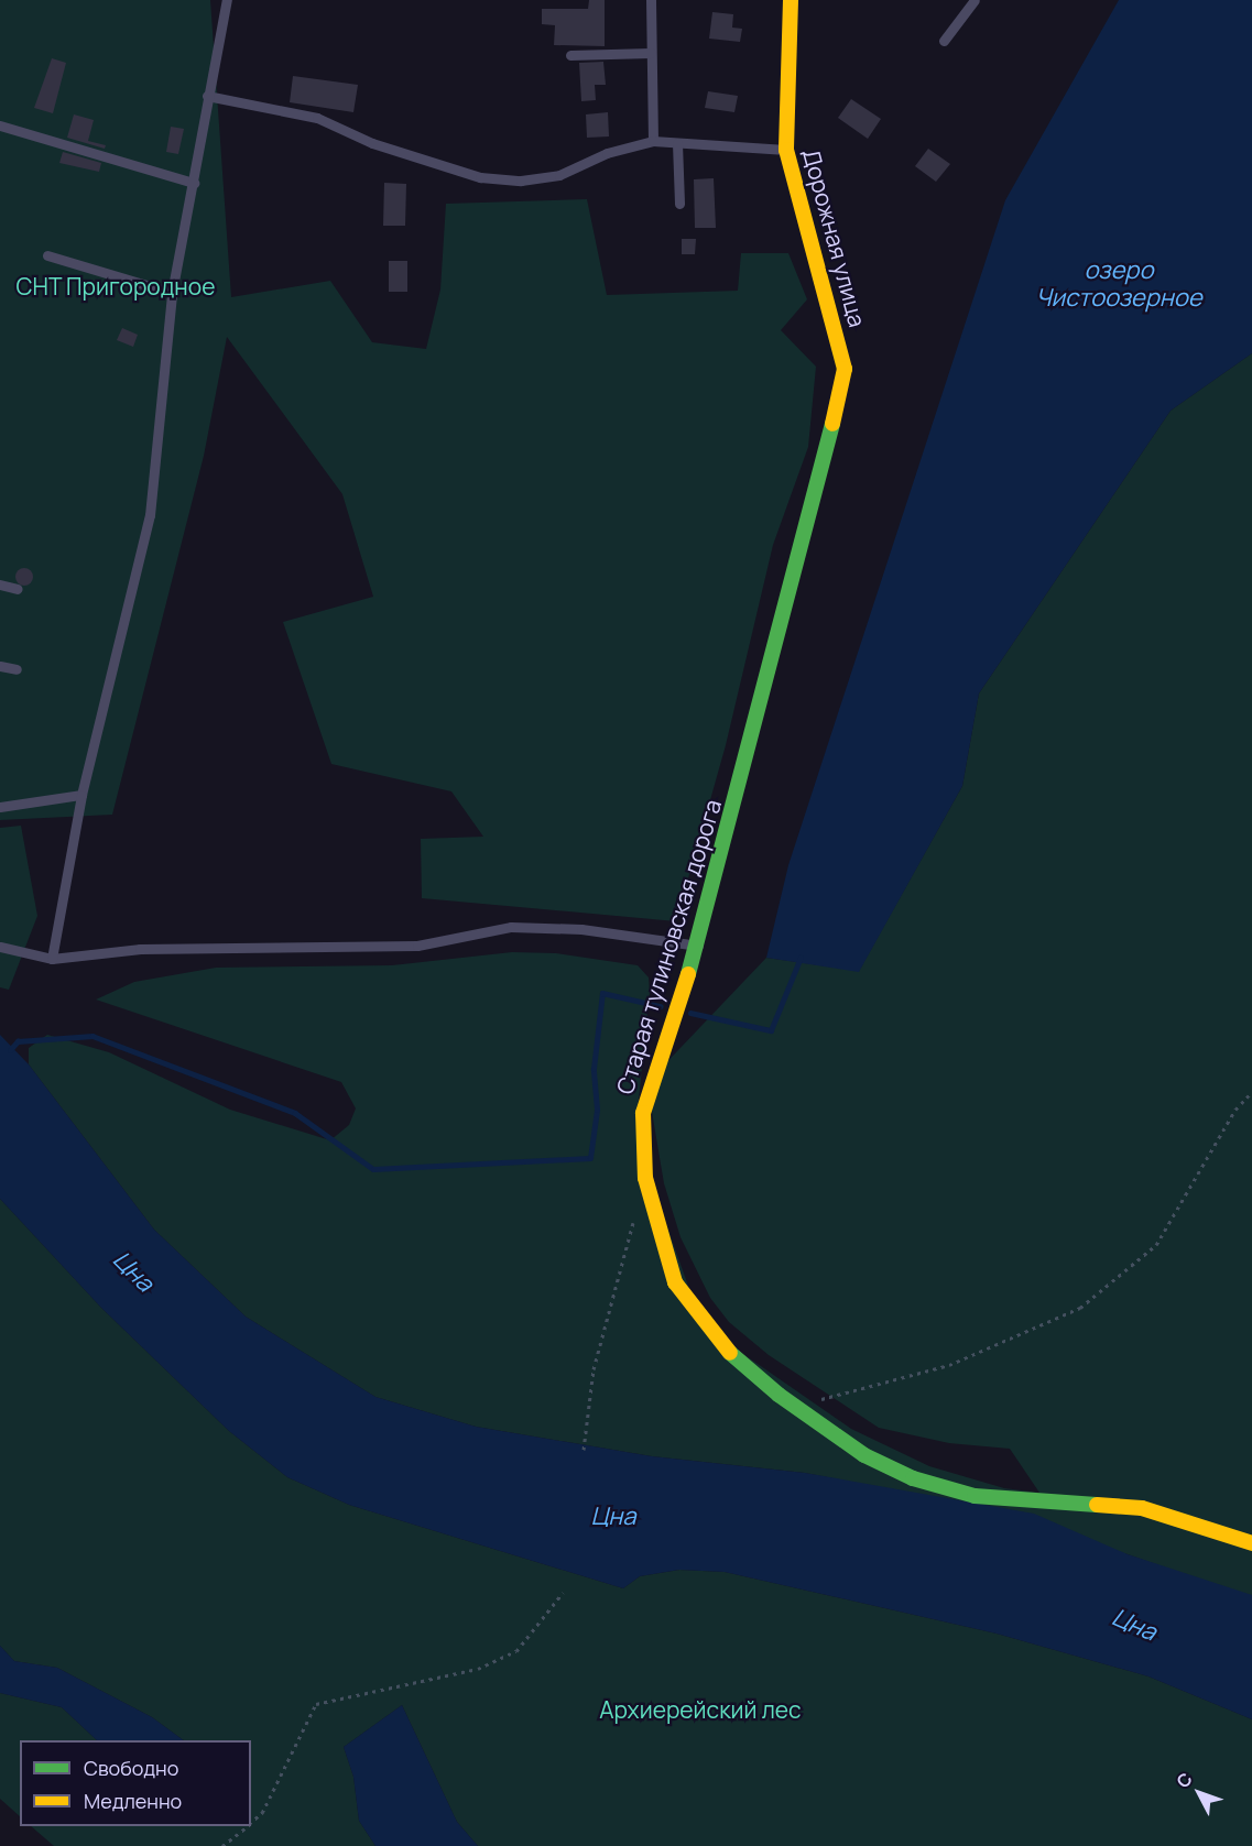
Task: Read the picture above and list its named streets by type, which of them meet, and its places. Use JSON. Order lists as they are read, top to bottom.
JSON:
{
  "streets": {
    "street": ["Дорожная улица", "Старая тулиновская дорога"]
  },
  "crossings": [
    ["Дорожная улица", "Старая тулиновская дорога"]
  ],
  "water": ["озеро Чистоозерное", "Цна"],
  "parks": ["СНТ Пригородное", "Архиерейский лес"],
  "legend": ["Свободно", "Медленно"],
  "north": "top left"
}
